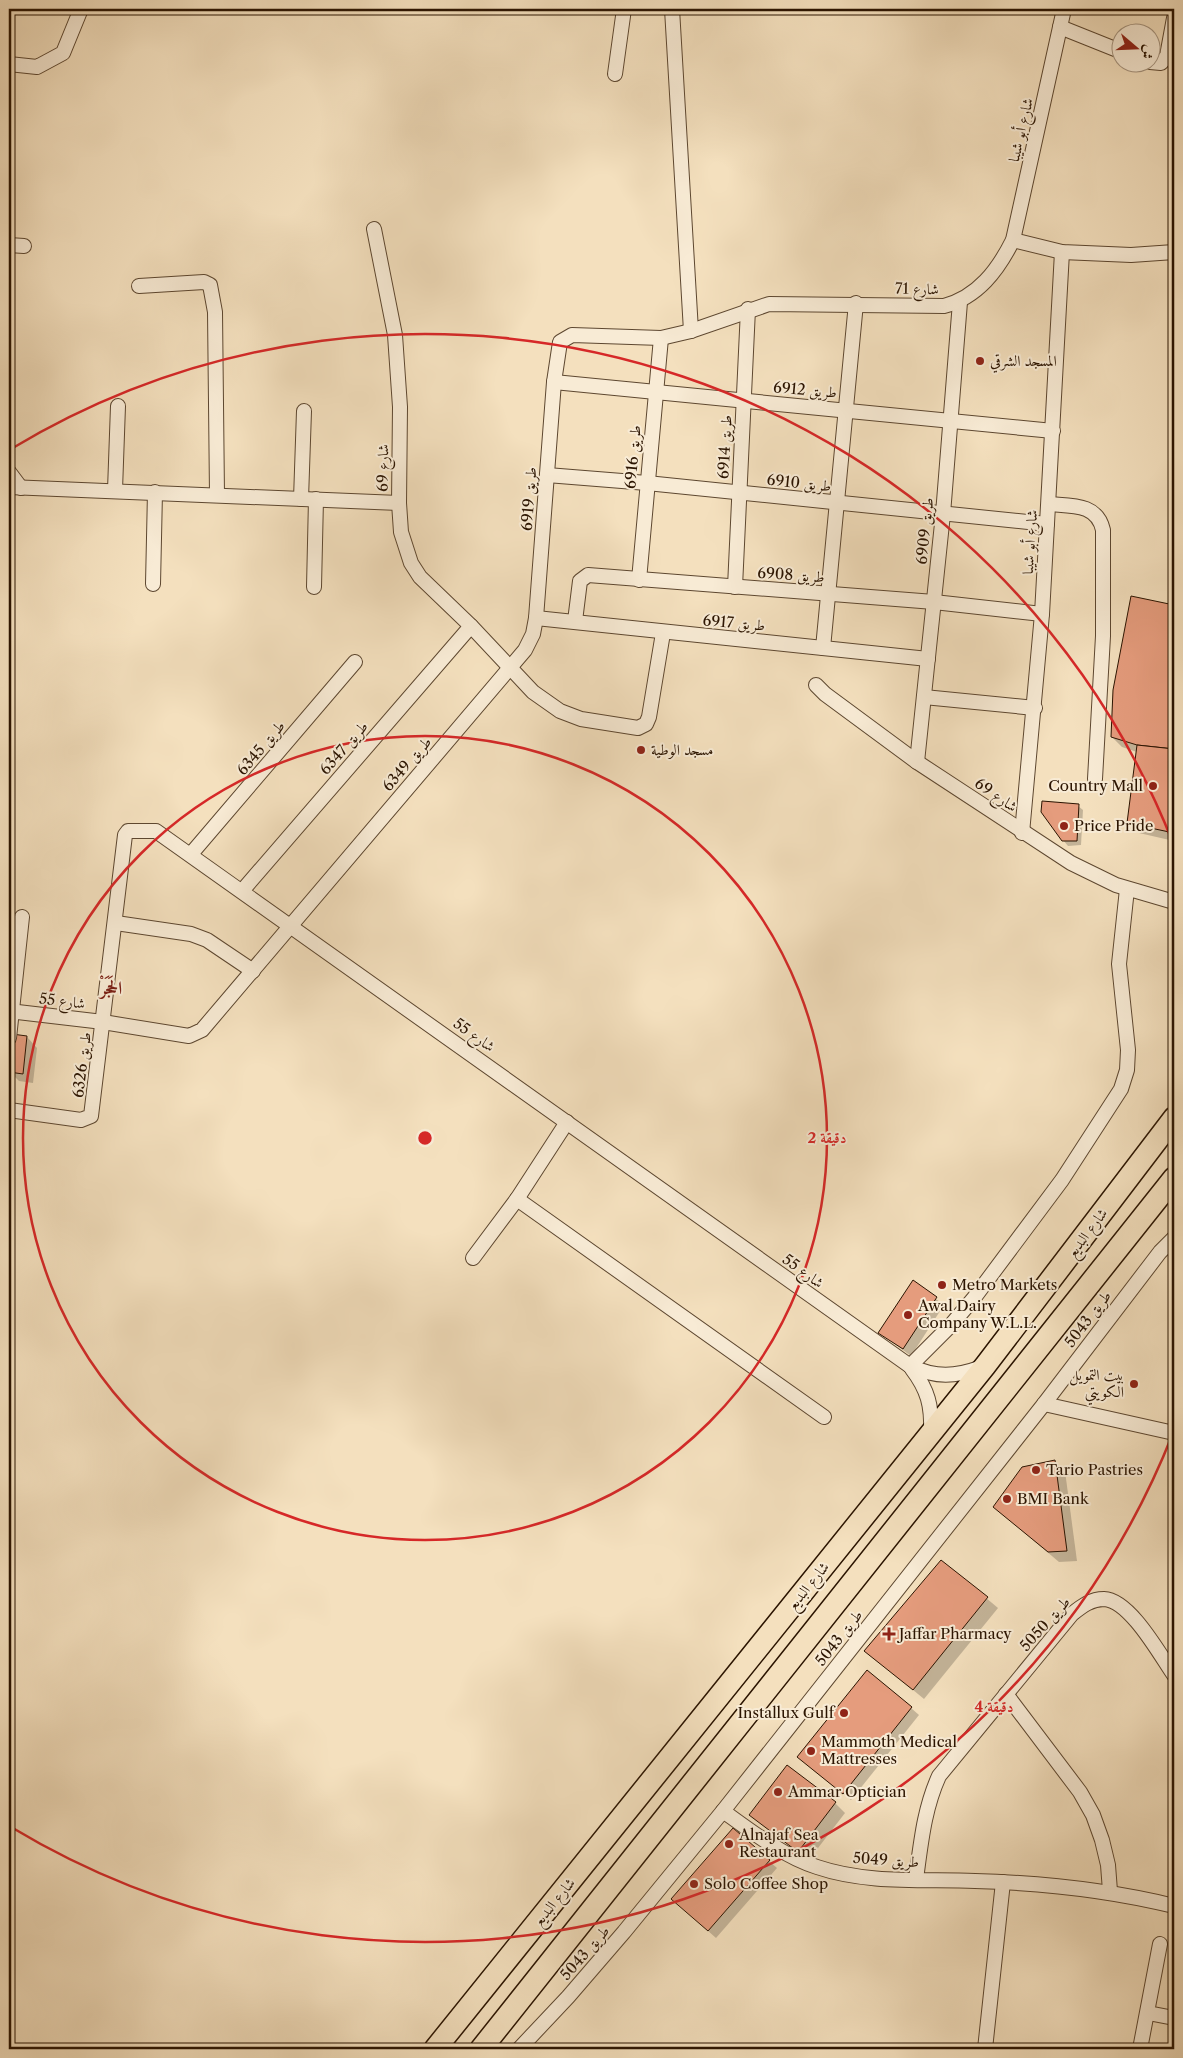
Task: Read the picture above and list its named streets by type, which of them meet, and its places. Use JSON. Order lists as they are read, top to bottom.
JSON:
{
  "streets": {
    "main road": ["شارع البديع"],
    "street": [
      "شارع أبو شيبا",
      "شارع 71",
      "طريق 6912",
      "طريق 6914",
      "طريق 6916",
      "شارع 69",
      "طريق 6910",
      "طريق 6919",
      "طريق 6909",
      "طريق 6908",
      "طريق 6917",
      "طريق 6345",
      "طريق 6347",
      "طريق 6349",
      "شارع 55",
      "طريق 6326",
      "طريق 5043",
      "طريق 5050",
      "طريق 5049"
    ]
  },
  "crossings": [
    ["شارع أبو شيبا", "شارع 71"],
    ["شارع أبو شيبا", "طريق 6912"],
    ["شارع أبو شيبا", "شارع 69"],
    ["شارع أبو شيبا", "طريق 6910"],
    ["شارع أبو شيبا", "طريق 6908"],
    ["شارع 71", "طريق 6912"],
    ["شارع 71", "طريق 6914"],
    ["شارع 71", "طريق 6916"],
    ["شارع 71", "طريق 6919"],
    ["شارع 71", "طريق 6909"],
    ["طريق 6912", "طريق 6914"],
    ["طريق 6912", "طريق 6916"],
    ["طريق 6912", "طريق 6919"],
    ["طريق 6912", "طريق 6909"],
    ["طريق 6914", "طريق 6910"],
    ["طريق 6914", "طريق 6908"],
    ["طريق 6916", "طريق 6910"],
    ["طريق 6916", "طريق 6908"],
    ["شارع 69", "طريق 6909"],
    ["شارع 69", "طريق 6917"],
    ["شارع 69", "طريق 6347"],
    ["شارع 69", "طريق 6349"],
    ["طريق 6910", "طريق 6919"],
    ["طريق 6910", "طريق 6909"],
    ["طريق 6919", "طريق 6917"],
    ["طريق 6919", "طريق 6349"],
    ["طريق 6909", "طريق 6908"],
    ["طريق 6909", "طريق 6917"],
    ["طريق 6908", "طريق 6917"],
    ["طريق 6917", "طريق 6349"],
    ["طريق 6345", "طريق 6326"],
    ["طريق 6349", "شارع 55"],
    ["شارع 55", "طريق 6326"],
    ["شارع 55", "شارع البديع"],
    ["طريق 5043", "طريق 5049"],
    ["طريق 5050", "طريق 5049"]
  ],
  "districts": ["الحَجَرْ"],
  "places": {
    "other": [
      "المسجد الشرقي",
      "مسجد الوطية",
      "Country Mall",
      "Price Pride",
      "Metro Markets",
      "Awal Dairy Company W.L.L.",
      "بيت التمويل الكويتي",
      "Tario Pastries",
      "BMI Bank",
      "Installux Gulf",
      "Mammoth Medical Mattresses",
      "Ammar Optician",
      "Alnajaf Sea Restaurant",
      "Solo Coffee Shop"
    ],
    "health": ["Jaffar Pharmacy"]
  },
  "north": "right",
  "rings": ["2 دقيقة", "4 دقيقة"]
}
